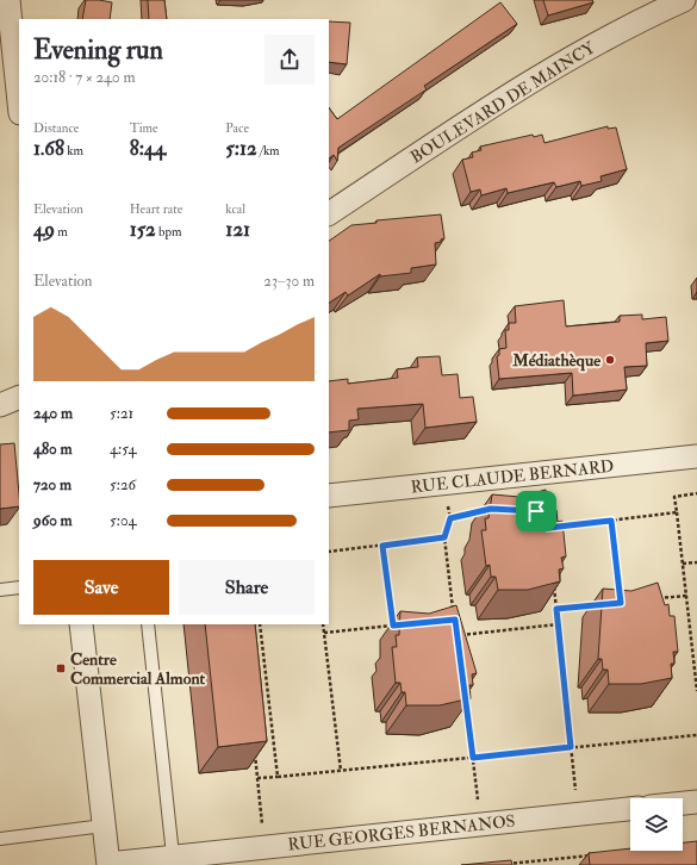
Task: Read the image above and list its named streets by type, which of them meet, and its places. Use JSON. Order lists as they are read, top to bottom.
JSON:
{
  "streets": {
    "street": ["BOULEVARD DE MAINCY", "RUE CLAUDE BERNARD", "RUE GEORGES BERNANOS"]
  },
  "places": {
    "other": ["Médiathèque"],
    "transit": ["Centre Commercial Almont"]
  },
  "page": {
    "heading": ["Evening run", "20:18 · 7 × 240 m"],
    "stats": [
      ["Distance", "1.68 km"],
      ["Time", "8:44"],
      ["Pace", "5:12 /km"],
      ["Elevation", "49 m"],
      ["Heart rate", "152 bpm"],
      ["kcal", "121"]
    ],
    "chart": ["Elevation", "23–30 m"],
    "list": [
      {
        "name": "240 m",
        "note": "5:21"
      },
      {
        "name": "480 m",
        "note": "4:54"
      },
      {
        "name": "720 m",
        "note": "5:26"
      },
      {
        "name": "960 m",
        "note": "5:04"
      }
    ],
    "buttons": ["Save", "Share"]
  }
}
